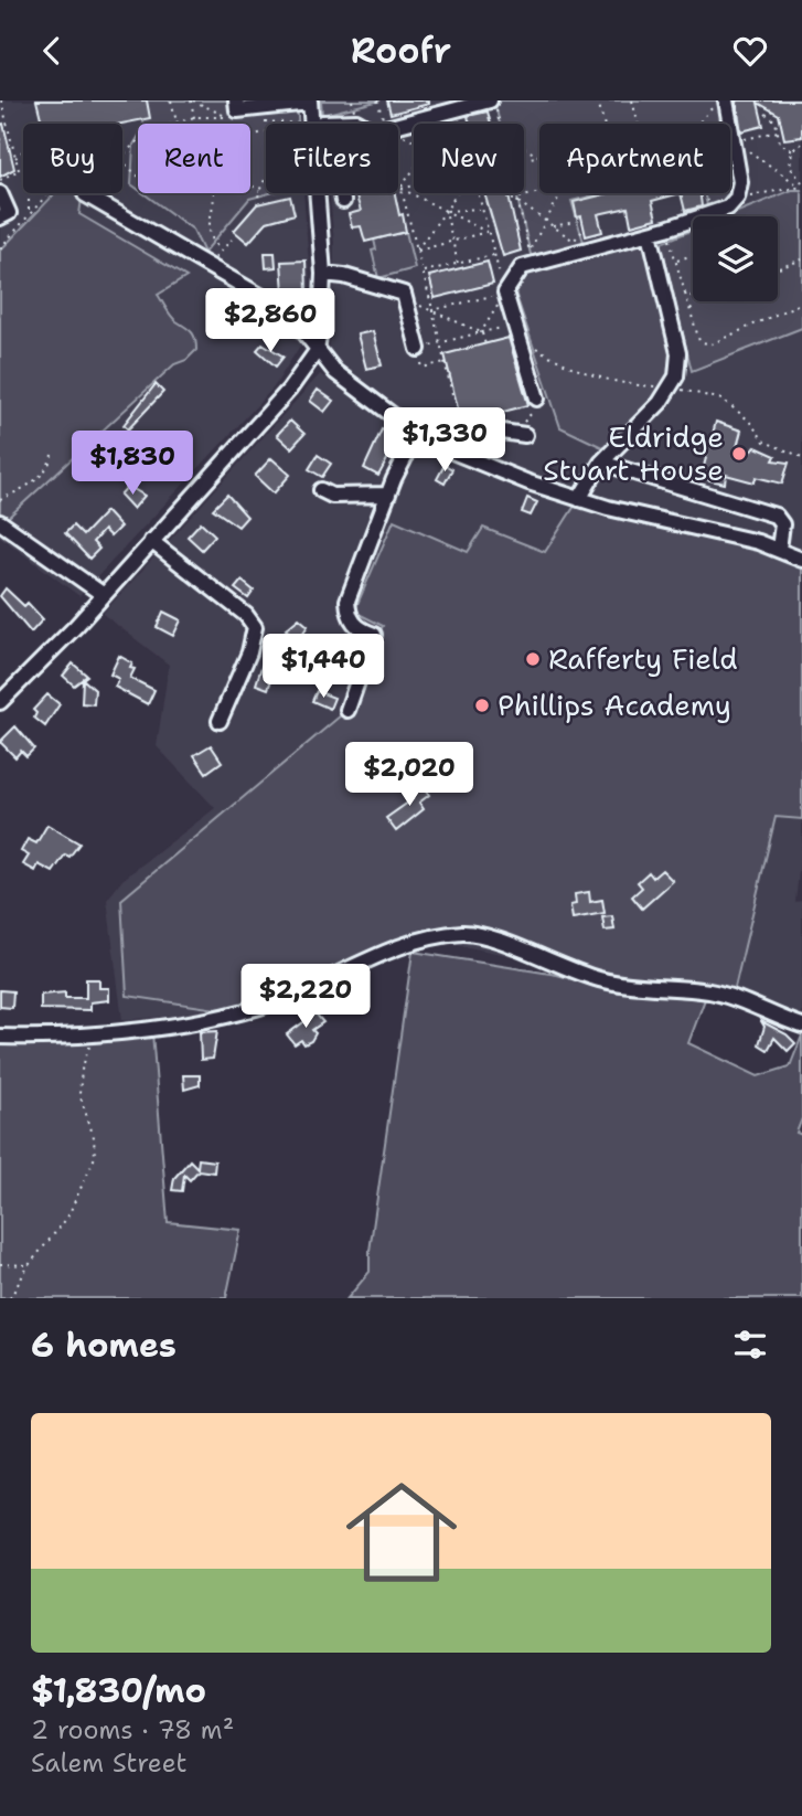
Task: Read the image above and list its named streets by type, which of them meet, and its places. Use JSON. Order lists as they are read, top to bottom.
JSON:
{
  "places": ["Eldridge Stuart House", "Rafferty Field", "Phillips Academy"],
  "page": {
    "header": "Roofr",
    "chip": [
      "Buy",
      "Rent",
      "Filters",
      "New",
      "Apartment"
    ],
    "price": [
      "$2,860",
      "$1,330",
      "$1,830",
      "$1,440",
      "$2,020",
      "$2,220"
    ],
    "heading": "6 homes",
    "list": [
      {
        "name": "$1,830/mo",
        "note": "2 rooms · 78 m² · Salem Street"
      }
    ]
  }
}
